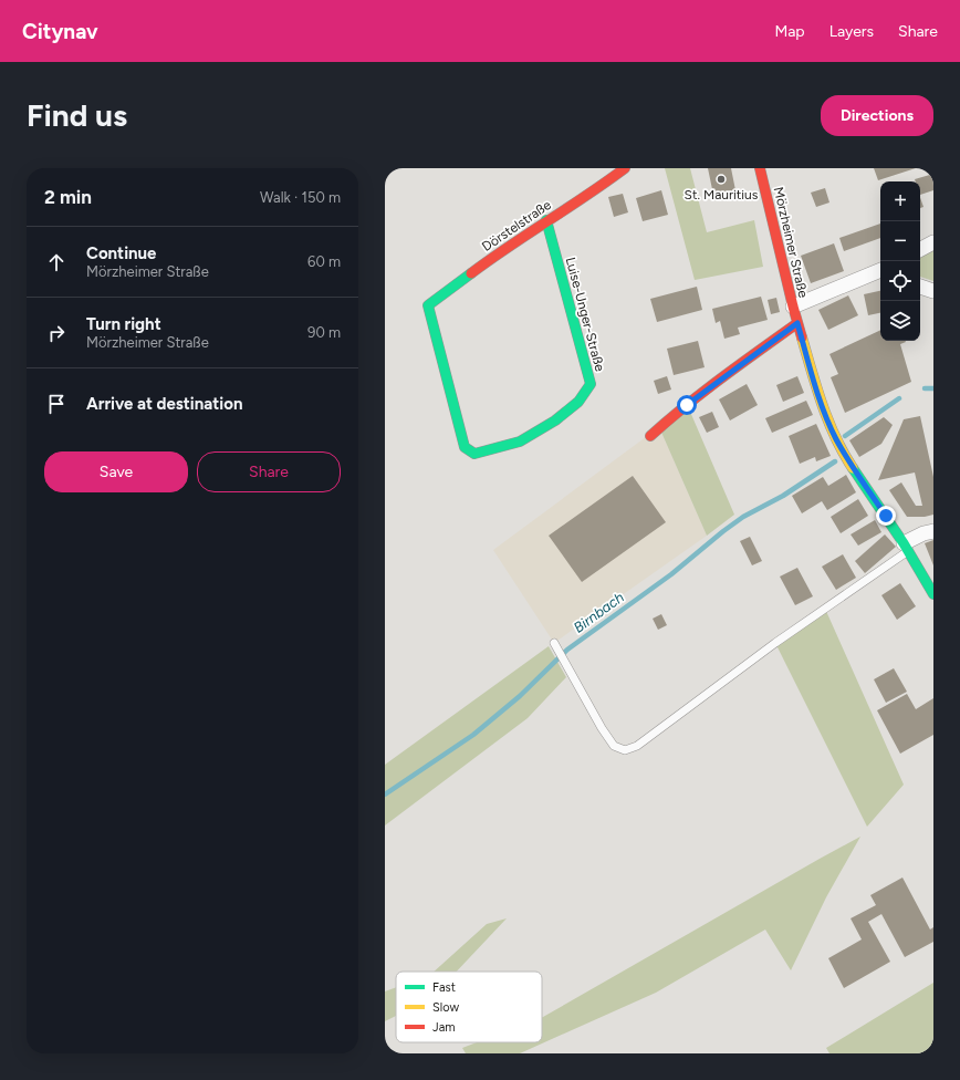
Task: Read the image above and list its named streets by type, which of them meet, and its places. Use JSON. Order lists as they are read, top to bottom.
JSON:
{
  "streets": {
    "street": ["Dörstelstraße", "Mörzheimer Straße", "Luise-Unger-Straße"]
  },
  "crossings": [
    ["Dörstelstraße", "Luise-Unger-Straße"]
  ],
  "water": ["Birnbach"],
  "places": ["St. Mauritius"],
  "legend": ["Fast", "Slow", "Jam"],
  "page": {
    "header": "Citynav",
    "nav": ["Map", "Layers", "Share"],
    "buttons": [
      "Directions",
      ["Save", "Share"]
    ],
    "title": "Find us",
    "heading": ["2 min", "Walk · 150 m"],
    "map_buttons": ["+", "−"],
    "list": [
      ["Continue", "Mörzheimer Straße", "60 m"],
      ["Turn right", "Mörzheimer Straße", "90 m"],
      "Arrive at destination"
    ]
  }
}
